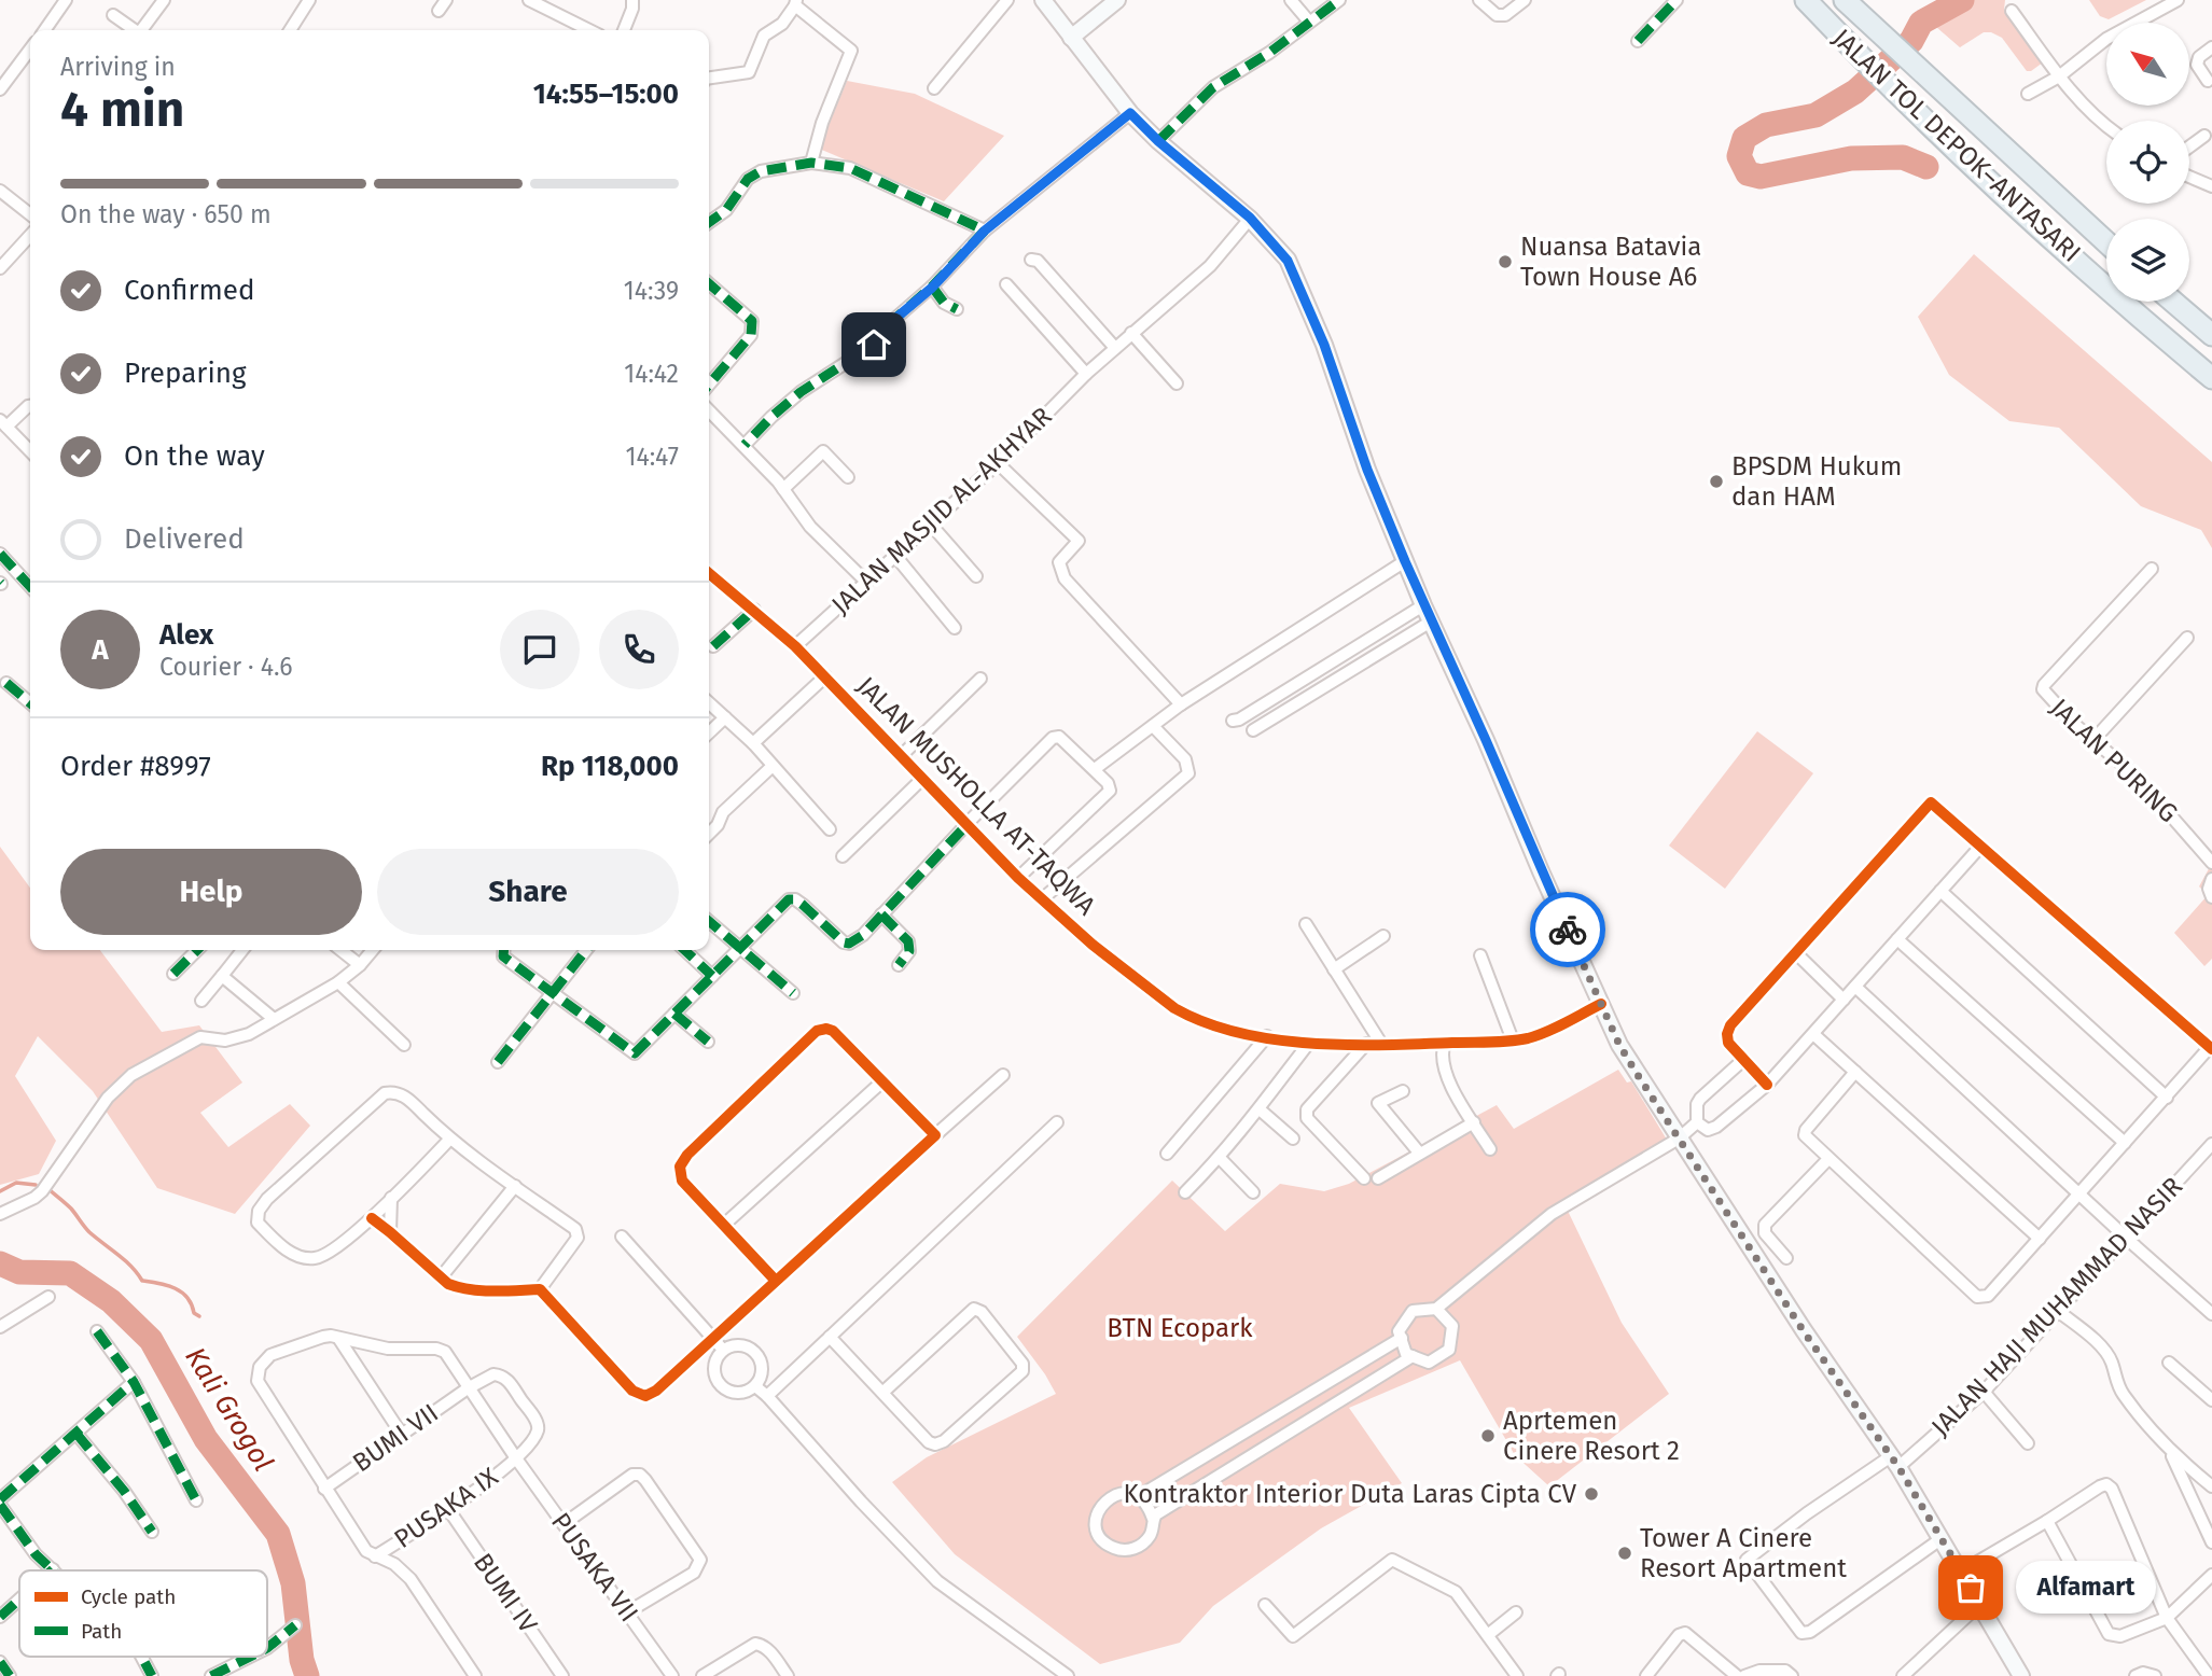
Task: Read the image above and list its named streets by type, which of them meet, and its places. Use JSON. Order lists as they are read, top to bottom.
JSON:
{
  "streets": {
    "highway": ["JALAN TOL DEPOK–ANTASARI"],
    "street": [
      "JALAN MASJID AL-AKHYAR",
      "JALAN PURING",
      "JALAN MUSHOLLA AT-TAQWA",
      "JALAN HAJI MUHAMMAD NASIR",
      "BUMI VII",
      "PUSAKA IX",
      "PUSAKA VII",
      "BUMI IV"
    ]
  },
  "crossings": [
    ["JALAN MASJID AL-AKHYAR", "JALAN MUSHOLLA AT-TAQWA"],
    ["BUMI VII", "PUSAKA IX"],
    ["BUMI VII", "PUSAKA VII"],
    ["PUSAKA IX", "PUSAKA VII"],
    ["PUSAKA IX", "BUMI IV"]
  ],
  "water": ["Kali Grogol"],
  "parks": ["BTN Ecopark"],
  "places": [
    "Nuansa Batavia Town House A6",
    "BPSDM Hukum dan HAM",
    "Aprtemen Cinere Resort 2",
    "Kontraktor Interior Duta Laras Cipta CV",
    "Tower A Cinere Resort Apartment",
    "Alfamart"
  ],
  "legend": ["Cycle path", "Path"],
  "north": "top left",
  "page": {
    "heading": ["4 min", "Arriving in", "14:55–15:00"],
    "panel": [
      "Alex",
      "Courier · 4.6",
      "Order #8997",
      "Rp 118,000"
    ],
    "bar": "On the way · 650 m",
    "list": [
      ["Confirmed", "14:39"],
      ["Preparing", "14:42"],
      ["On the way", "14:47"],
      "Delivered"
    ],
    "round": "A",
    "buttons": ["Help", "Share"],
    "bubble": "Alfamart"
  }
}
